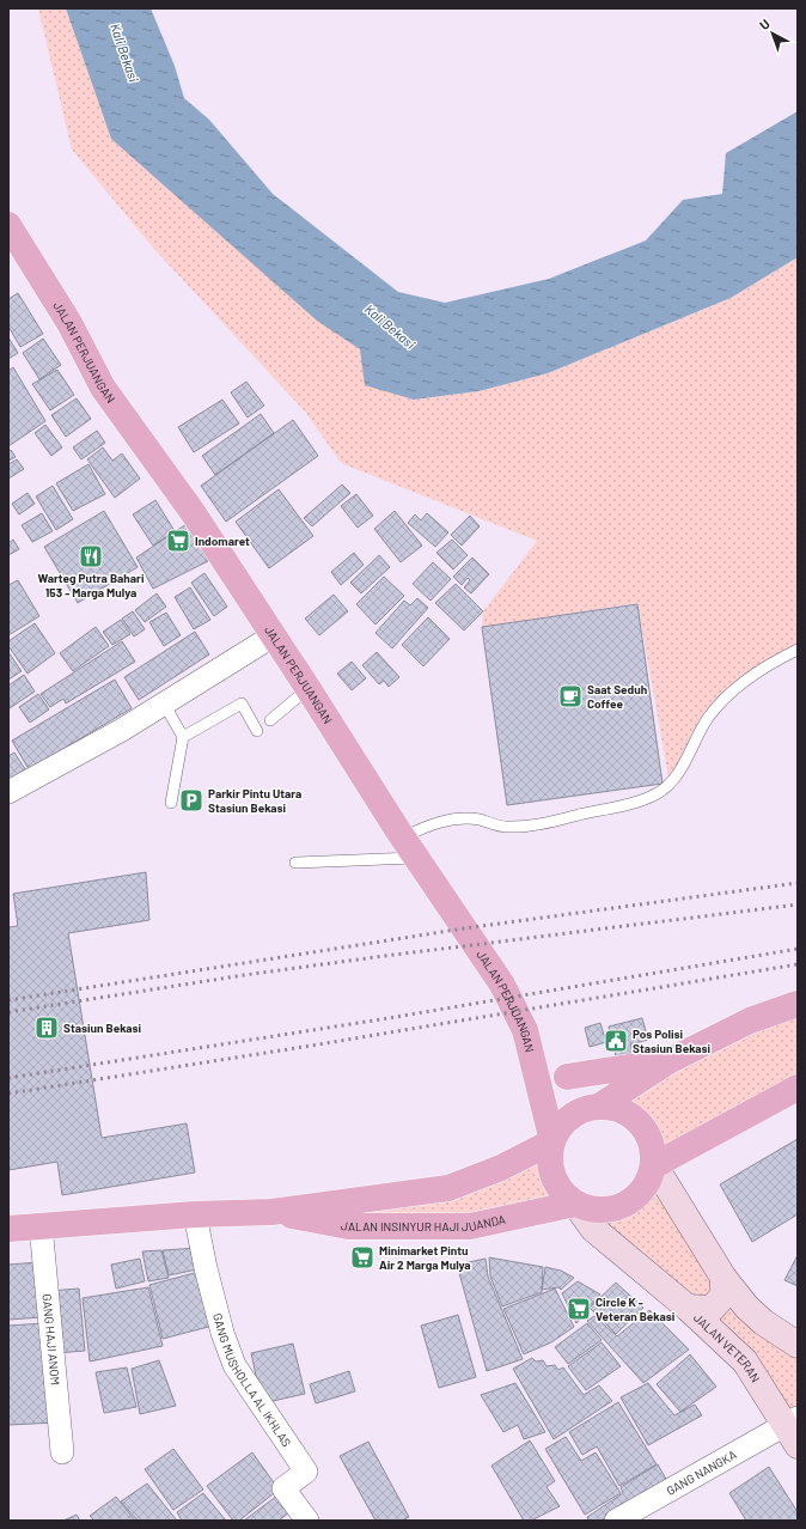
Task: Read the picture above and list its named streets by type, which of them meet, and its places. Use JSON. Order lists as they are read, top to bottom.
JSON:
{
  "streets": {
    "main road": ["JALAN PERJUANGAN", "JALAN INSINYUR HAJI JUANDA"],
    "street": [
      "GANG HAJI ANOM",
      "JALAN VETERAN",
      "GANG MUSHOLLA AL IKHLAS",
      "GANG NANGKA"
    ]
  },
  "crossings": [
    ["JALAN PERJUANGAN", "JALAN INSINYUR HAJI JUANDA"],
    ["JALAN PERJUANGAN", "JALAN VETERAN"],
    ["JALAN INSINYUR HAJI JUANDA", "GANG HAJI ANOM"],
    ["JALAN INSINYUR HAJI JUANDA", "JALAN VETERAN"],
    ["JALAN INSINYUR HAJI JUANDA", "GANG MUSHOLLA AL IKHLAS"],
    ["JALAN VETERAN", "GANG NANGKA"]
  ],
  "water": ["Kali Bekasi"],
  "places": {
    "supermarket": ["Indomaret", "Minimarket Pintu Air 2 Marga Mulya", "Circle K - Veteran Bekasi"],
    "restaurant": ["Warteg Putra Bahari 153 - Marga Mulya"],
    "cafe": ["Saat Seduh Coffee"],
    "parking": ["Parkir Pintu Utara Stasiun Bekasi"],
    "building": ["Stasiun Bekasi"],
    "public building": ["Pos Polisi Stasiun Bekasi"]
  },
  "north": "top left"
}
